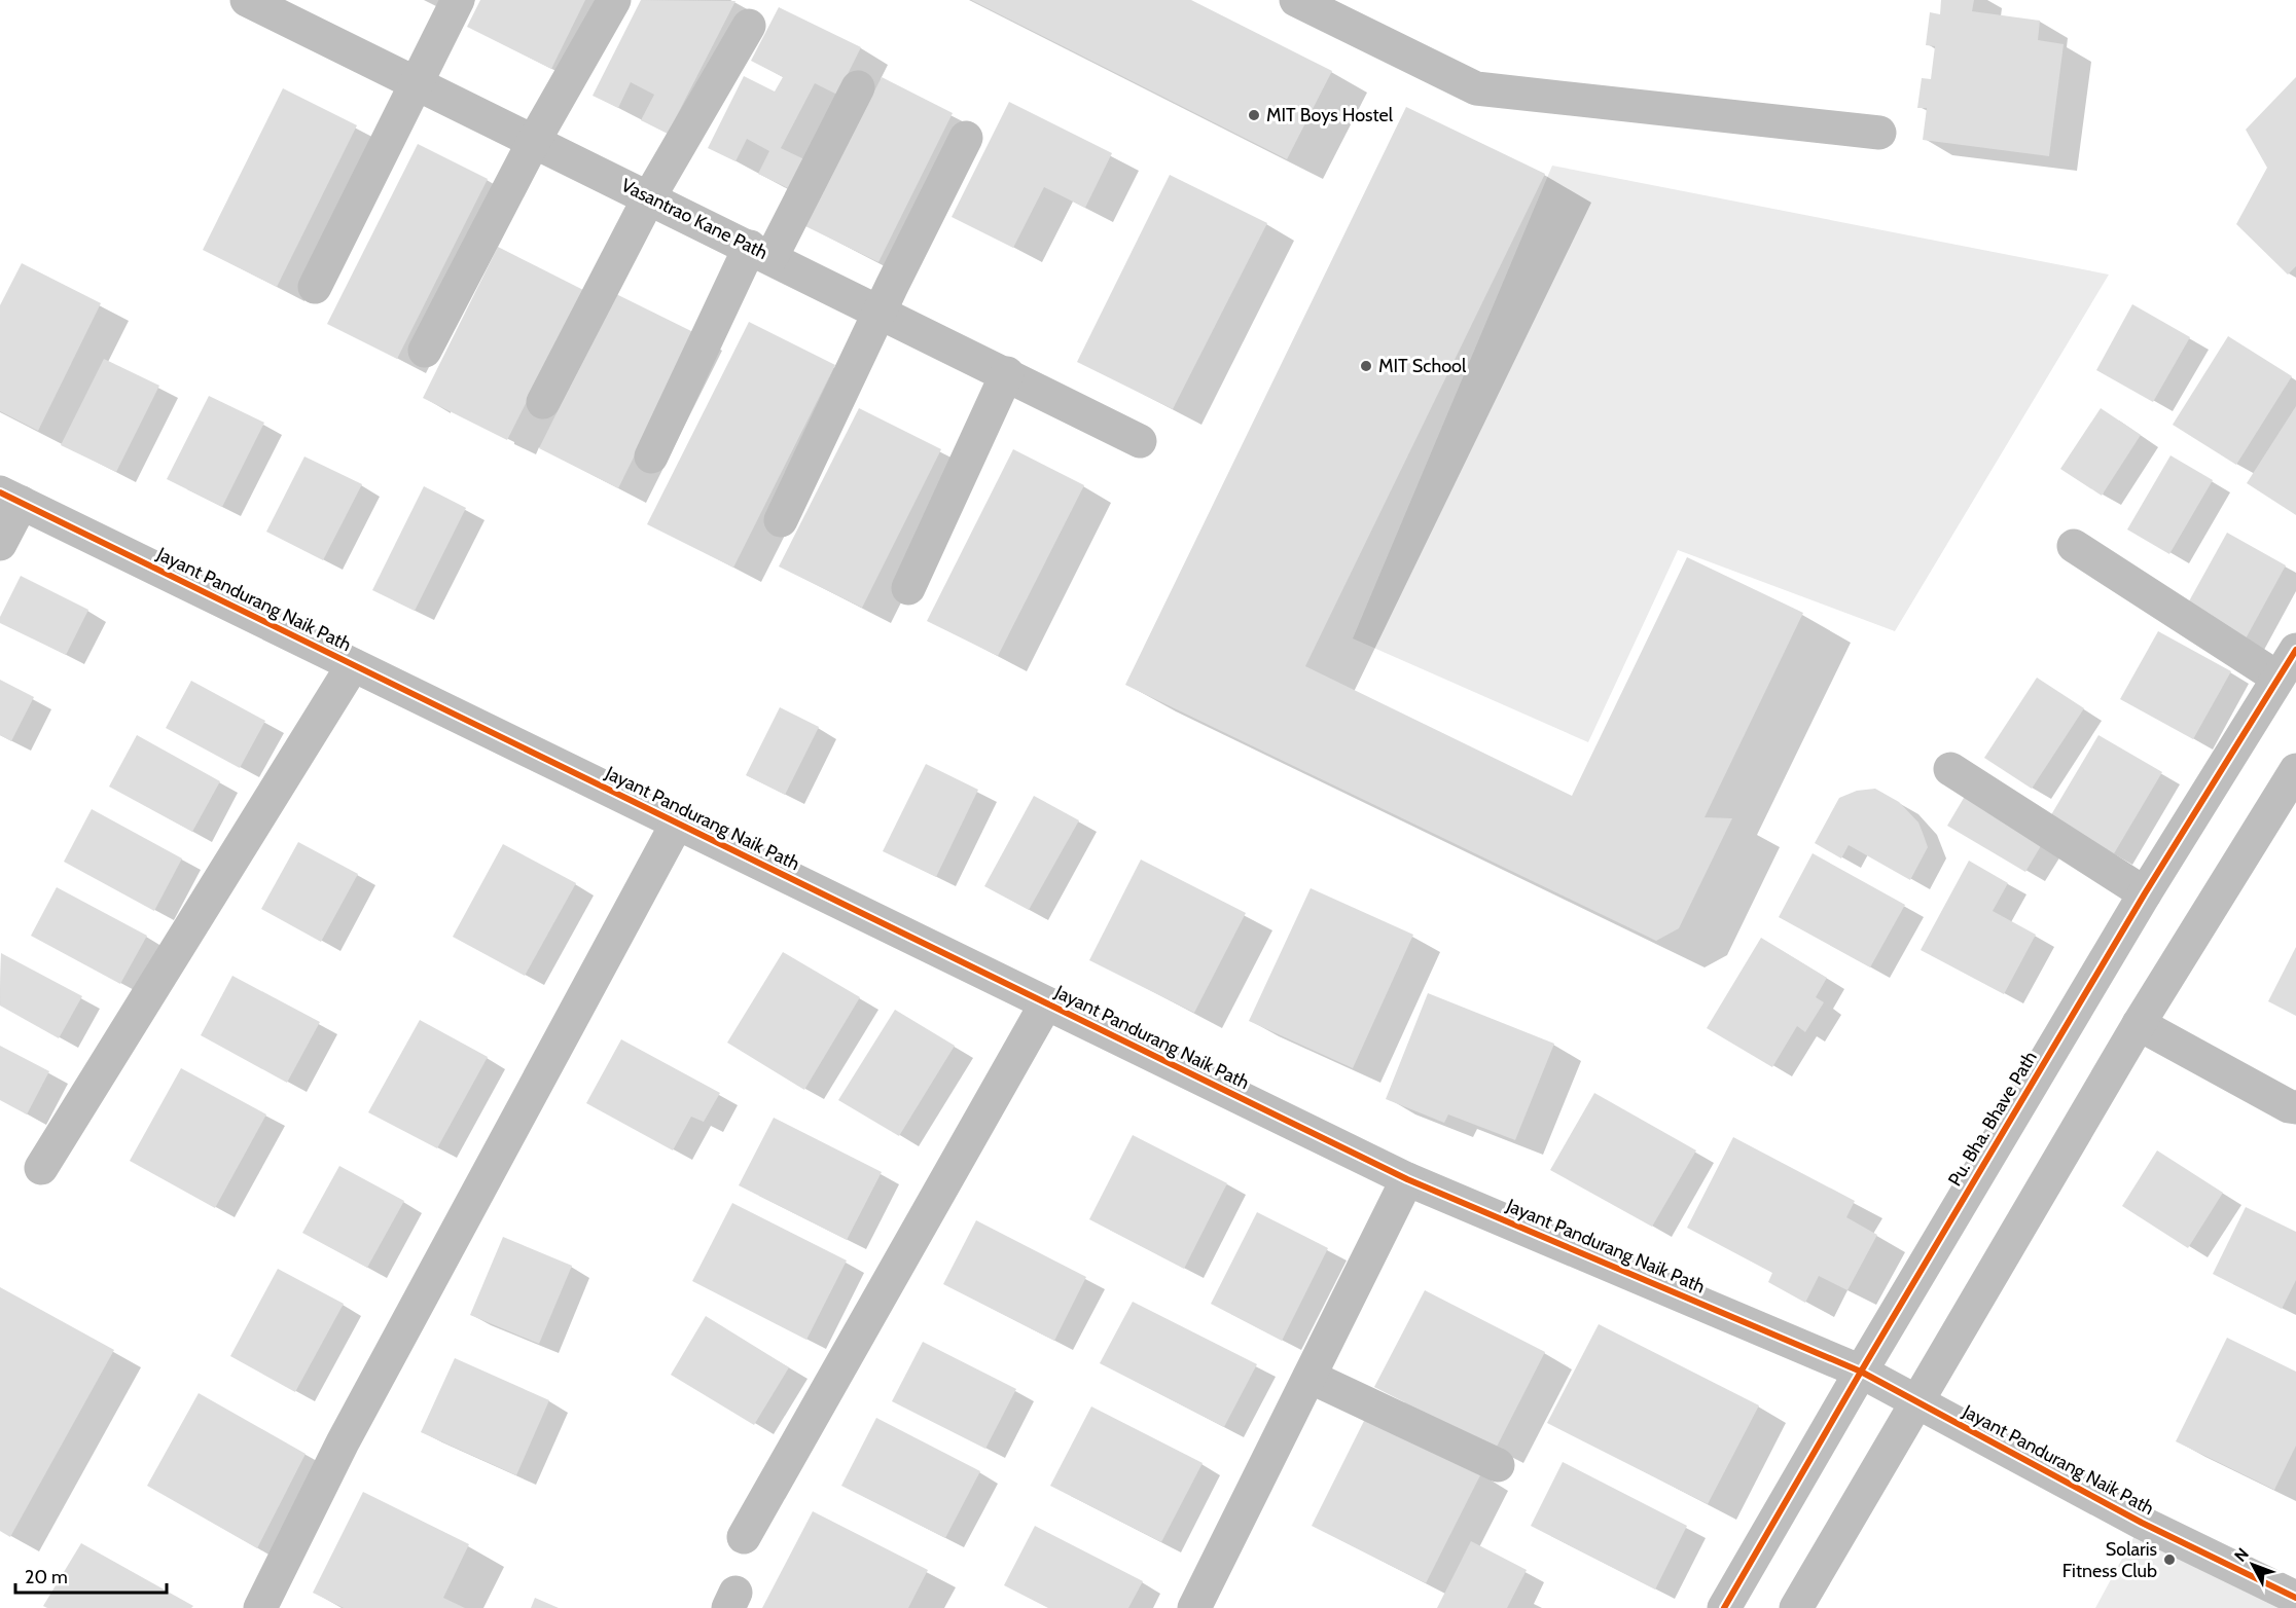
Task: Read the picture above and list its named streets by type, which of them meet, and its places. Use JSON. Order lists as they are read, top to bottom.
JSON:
{
  "streets": {
    "street": ["Vasantrao Kane Path", "Jayant Pandurang Naik Path", "Pu. Bha. Bhave Path"]
  },
  "crossings": [
    ["Jayant Pandurang Naik Path", "Pu. Bha. Bhave Path"]
  ],
  "places": ["MIT Boys Hostel", "MIT School", "Solaris Fitness Club"],
  "scale_bar": "20 m",
  "north": "top left"
}
